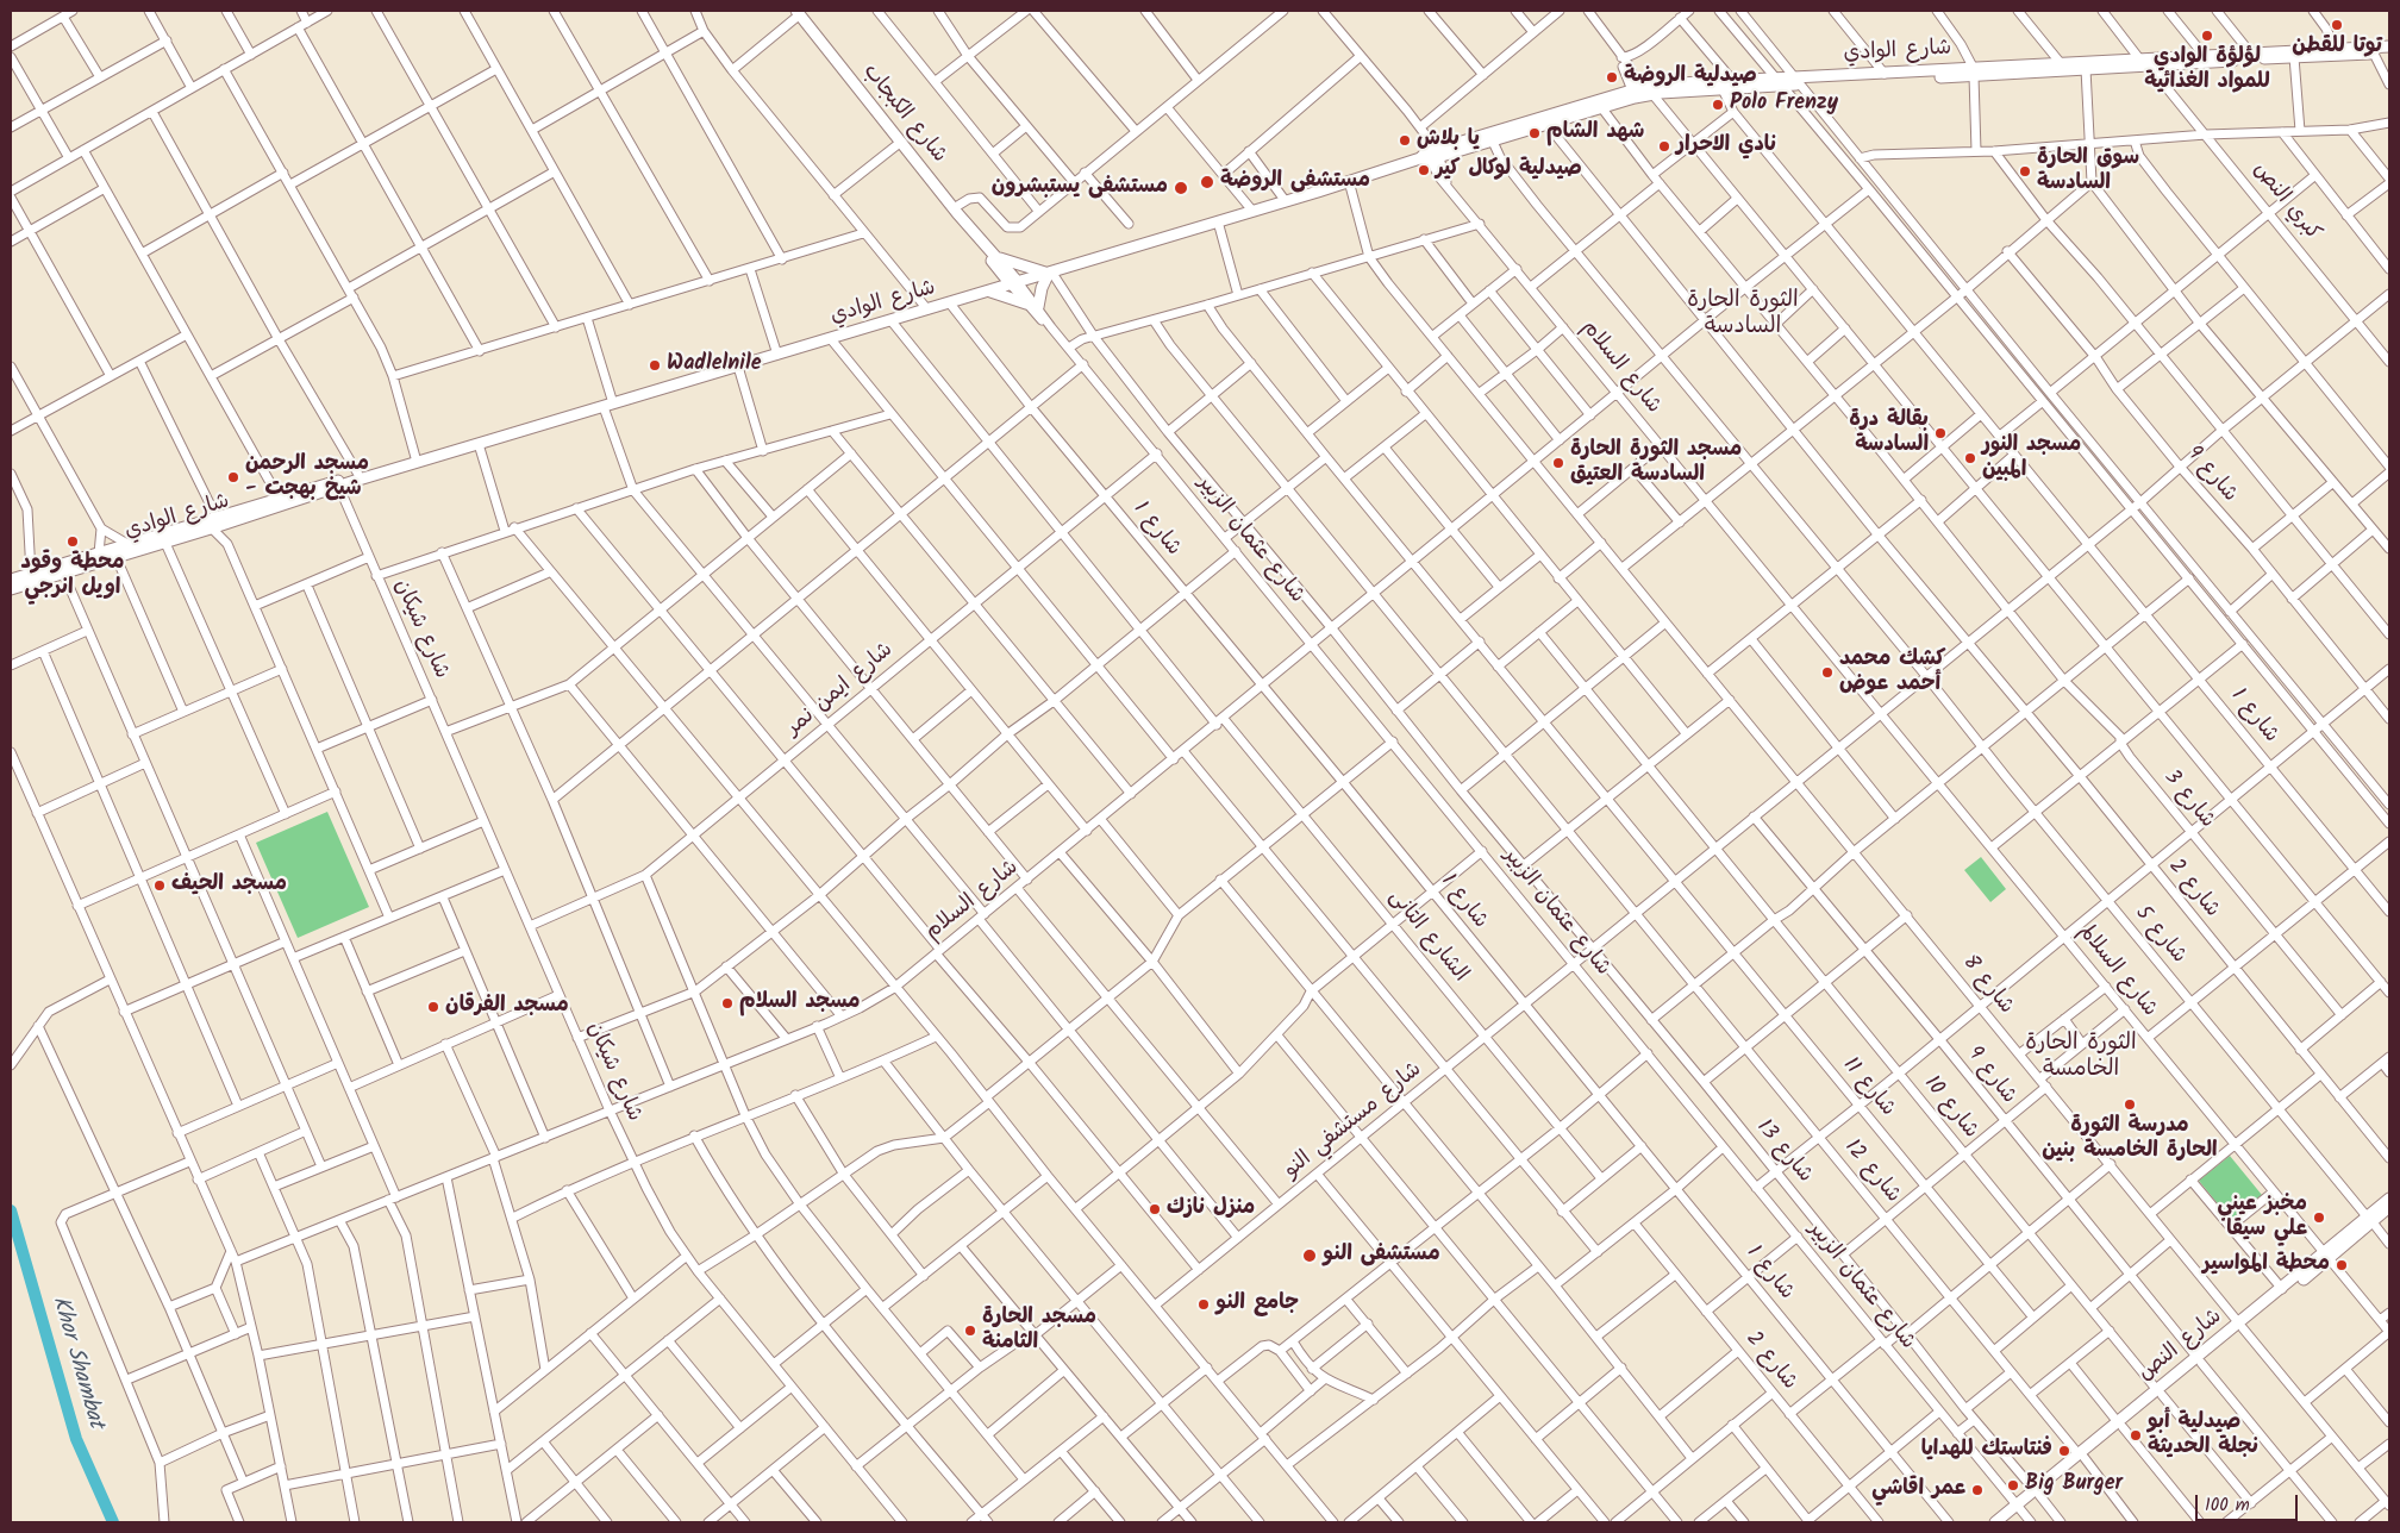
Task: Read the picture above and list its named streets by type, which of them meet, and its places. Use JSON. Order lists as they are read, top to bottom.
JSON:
{
  "streets": {
    "main road": ["شارع الوادي", "شارع الكبجاب", "شارع النص"],
    "street": [
      "كبري النص",
      "شارع السلام",
      "شارع 9",
      "شارع 1",
      "شارع عثمان الزبير",
      "شارع شيكان",
      "شارع ايمن نمر",
      "شارع 3",
      "شارع 2",
      "شارع 5",
      "الشارع التانى",
      "شارع السلالم",
      "شارع 8",
      "شارع 11",
      "شارع 10",
      "شارع مستشفي النو",
      "شارع 13",
      "شارع 12"
    ]
  },
  "crossings": [
    ["شارع الوادي", "شارع الكبجاب"],
    ["شارع الوادي", "كبري النص"],
    ["شارع الوادي", "شارع السلام"],
    ["شارع الوادي", "شارع 1"],
    ["شارع الوادي", "شارع عثمان الزبير"],
    ["شارع الوادي", "شارع شيكان"],
    ["شارع الوادي", "شارع 3"],
    ["شارع الوادي", "شارع 2"],
    ["شارع الوادي", "شارع 5"],
    ["شارع الوادي", "شارع 13"],
    ["شارع الكبجاب", "شارع عثمان الزبير"],
    ["كبري النص", "شارع مستشفي النو"],
    ["شارع السلام", "شارع 1"],
    ["شارع السلام", "شارع عثمان الزبير"],
    ["شارع السلام", "شارع شيكان"],
    ["شارع السلام", "شارع 3"],
    ["شارع السلام", "شارع 2"],
    ["شارع السلام", "شارع 5"],
    ["شارع السلام", "الشارع التانى"],
    ["شارع السلام", "شارع السلالم"],
    ["شارع السلام", "شارع 8"],
    ["شارع السلام", "شارع 11"],
    ["شارع السلام", "شارع مستشفي النو"],
    ["شارع السلام", "شارع 13"],
    ["شارع السلام", "شارع 12"],
    ["شارع 9", "شارع مستشفي النو"],
    ["شارع 9", "شارع النص"],
    ["شارع 1", "شارع ايمن نمر"],
    ["شارع 1", "شارع مستشفي النو"],
    ["شارع عثمان الزبير", "شارع ايمن نمر"],
    ["شارع عثمان الزبير", "شارع مستشفي النو"],
    ["شارع عثمان الزبير", "شارع النص"],
    ["شارع شيكان", "شارع ايمن نمر"],
    ["شارع 3", "شارع مستشفي النو"],
    ["شارع 2", "شارع مستشفي النو"],
    ["شارع 5", "شارع مستشفي النو"],
    ["شارع 5", "شارع النص"],
    ["الشارع التانى", "شارع مستشفي النو"],
    ["شارع السلالم", "شارع مستشفي النو"],
    ["شارع السلالم", "شارع النص"],
    ["شارع 8", "شارع مستشفي النو"],
    ["شارع 8", "شارع النص"],
    ["شارع 11", "شارع مستشفي النو"],
    ["شارع 10", "شارع مستشفي النو"],
    ["شارع 10", "شارع النص"],
    ["شارع مستشفي النو", "شارع 13"],
    ["شارع مستشفي النو", "شارع 12"],
    ["شارع 13", "شارع النص"],
    ["شارع 12", "شارع النص"]
  ],
  "districts": ["الثورة الحارة السادسة", "الثورة الحارة الخامسة"],
  "water": ["Khor Shambat"],
  "places": [
    "توتا للقطن",
    "لؤلؤة الوادي للمواد الغذائية",
    "صيدلية الروضة",
    "Polo Frenzy",
    "شهد الشام",
    "يا بلاش",
    "نادي الاحرار",
    "صيدلية لوكال كير",
    "سوق الحارة السادسة",
    "مستشفى الروضة",
    "مستشفى يستبشرون",
    "Wadlelnile",
    "بقالة درة السادسة",
    "مسجد النور المبين",
    "مسجد الثورة الحارة السادسة العتيق",
    "مسجد الرحمن - شيخ بهجت",
    "محطة وقود اويل انرجي",
    "كشك محمد أحمد عوض",
    "مسجد الحيف",
    "مسجد السلام",
    "مسجد الفرقان",
    "مدرسة الثورة الحارة الخامسة بنين",
    "منزل نازك",
    "مخبز عيني علي سيقا",
    "مستشفى النو",
    "محطة المواسير",
    "جامع النو",
    "مسجد الحارة الثامنة",
    "صيدلية أبو نجلة الحديثة",
    "فنتاستك للهدايا",
    "Big Burger",
    "عمر اقاشي"
  ],
  "scale_bar": "100 m"
}
